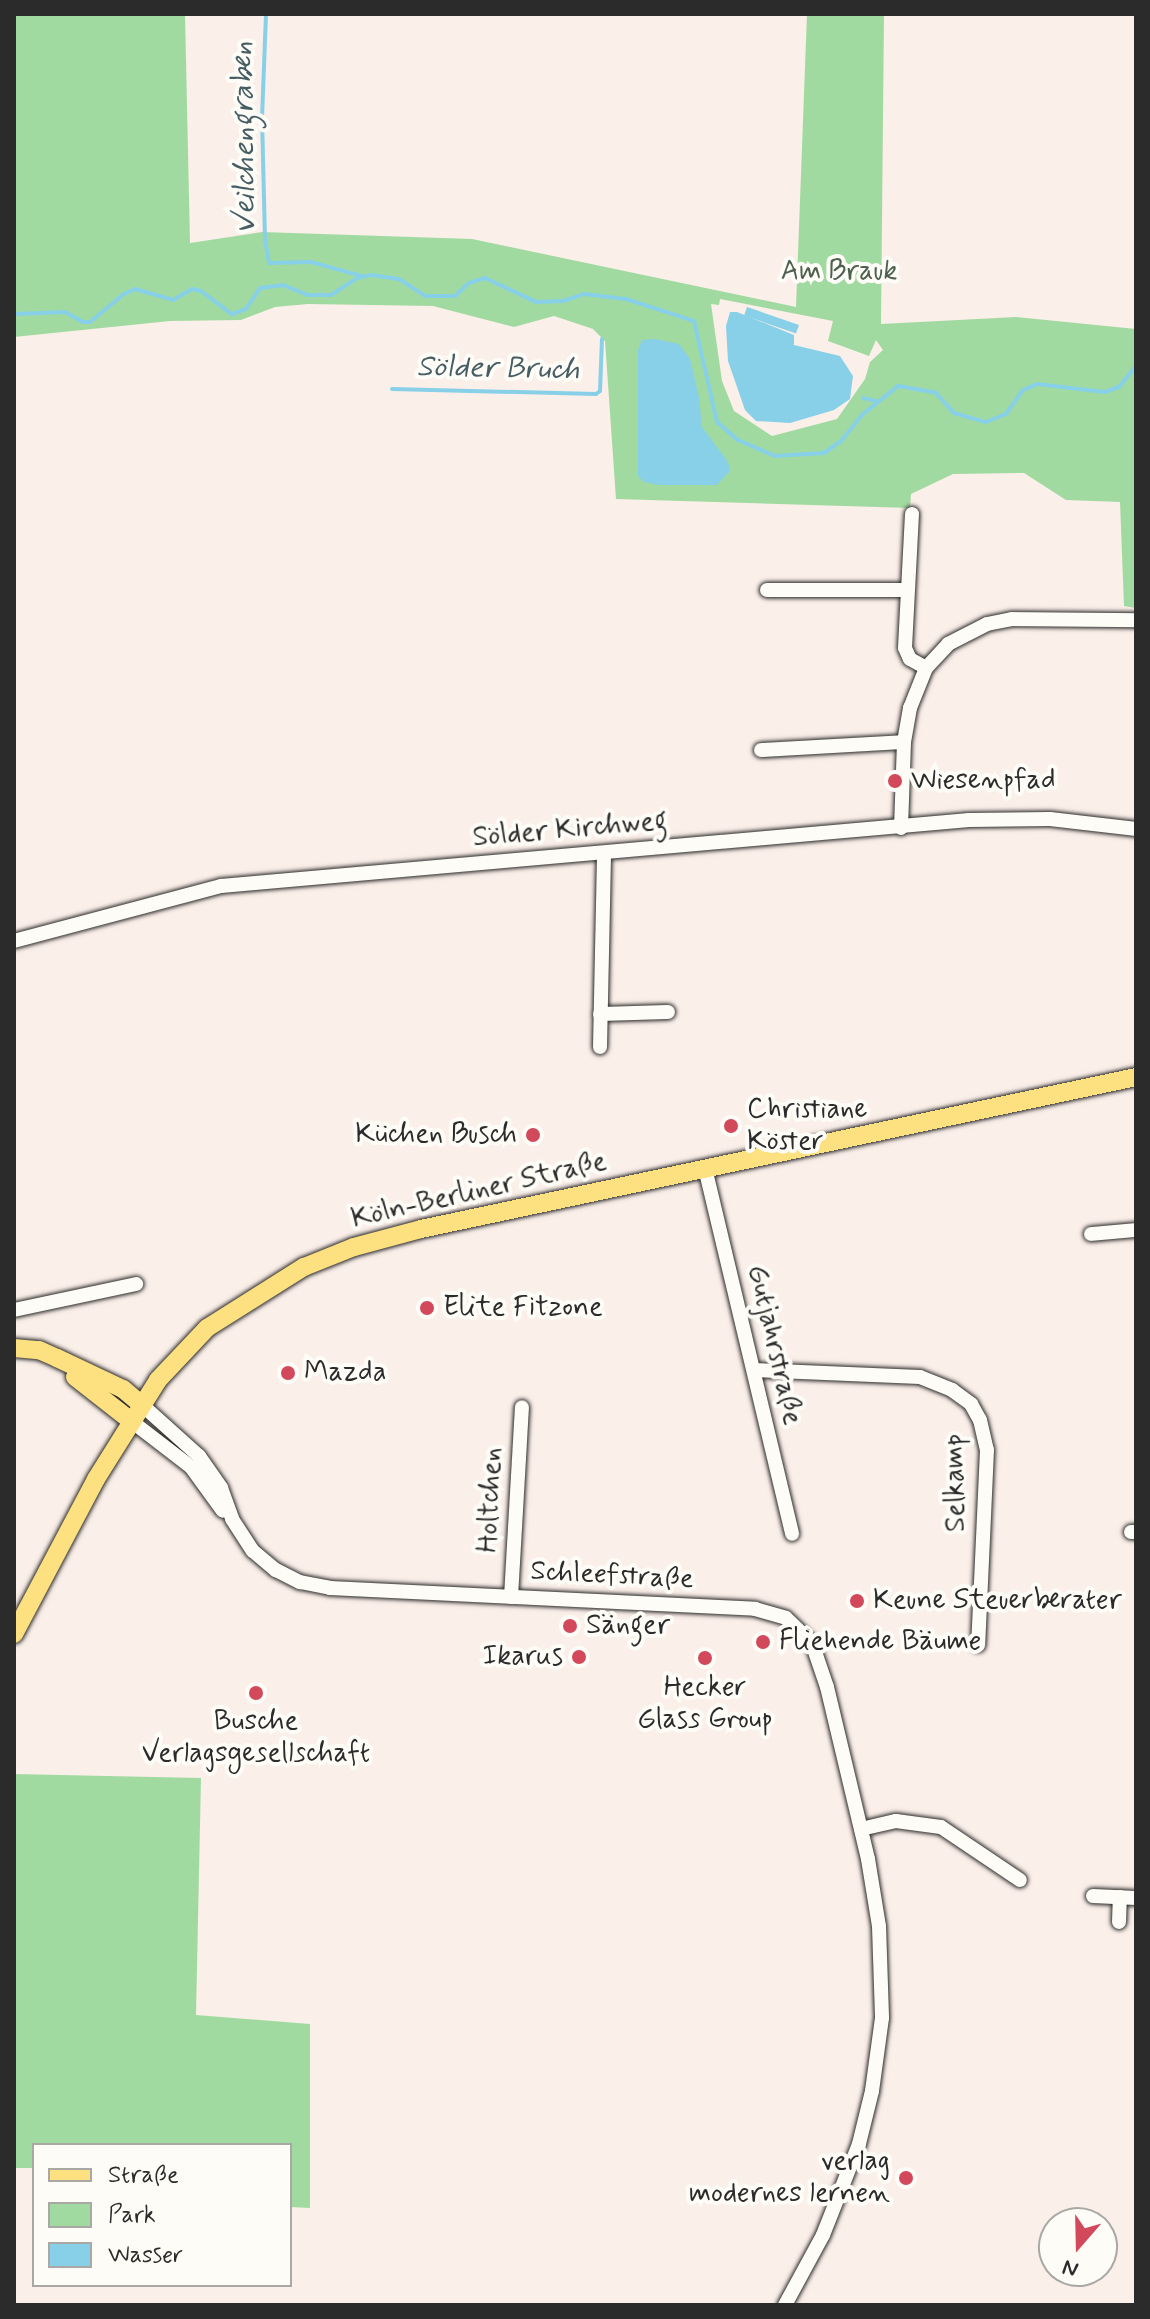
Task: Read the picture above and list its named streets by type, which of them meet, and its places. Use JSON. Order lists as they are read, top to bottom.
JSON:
{
  "streets": {
    "main road": ["Köln-Berliner Straße"],
    "street": [
      "Sölder Kirchweg",
      "Gutjahrstraße",
      "Selkamp",
      "Holtchen",
      "Schleefstraße"
    ]
  },
  "crossings": [
    ["Köln-Berliner Straße", "Gutjahrstraße"],
    ["Köln-Berliner Straße", "Schleefstraße"],
    ["Gutjahrstraße", "Selkamp"],
    ["Holtchen", "Schleefstraße"]
  ],
  "water": ["Veilchengraben", "Sölder Bruch"],
  "parks": ["Am Brauk"],
  "places": [
    "Wiesenpfad",
    "Christiane Köster",
    "Küchen Busch",
    "Elite Fitzone",
    "Mazda",
    "Keune Steuerberater",
    "Sänger",
    "Fliehende Bäume",
    "Ikarus",
    "Hecker Glass Group",
    "Busche Verlagsgesellschaft",
    "verlag modernes lernen"
  ],
  "legend": ["Straße", "Park", "Wasser"],
  "north": "bottom"
}
